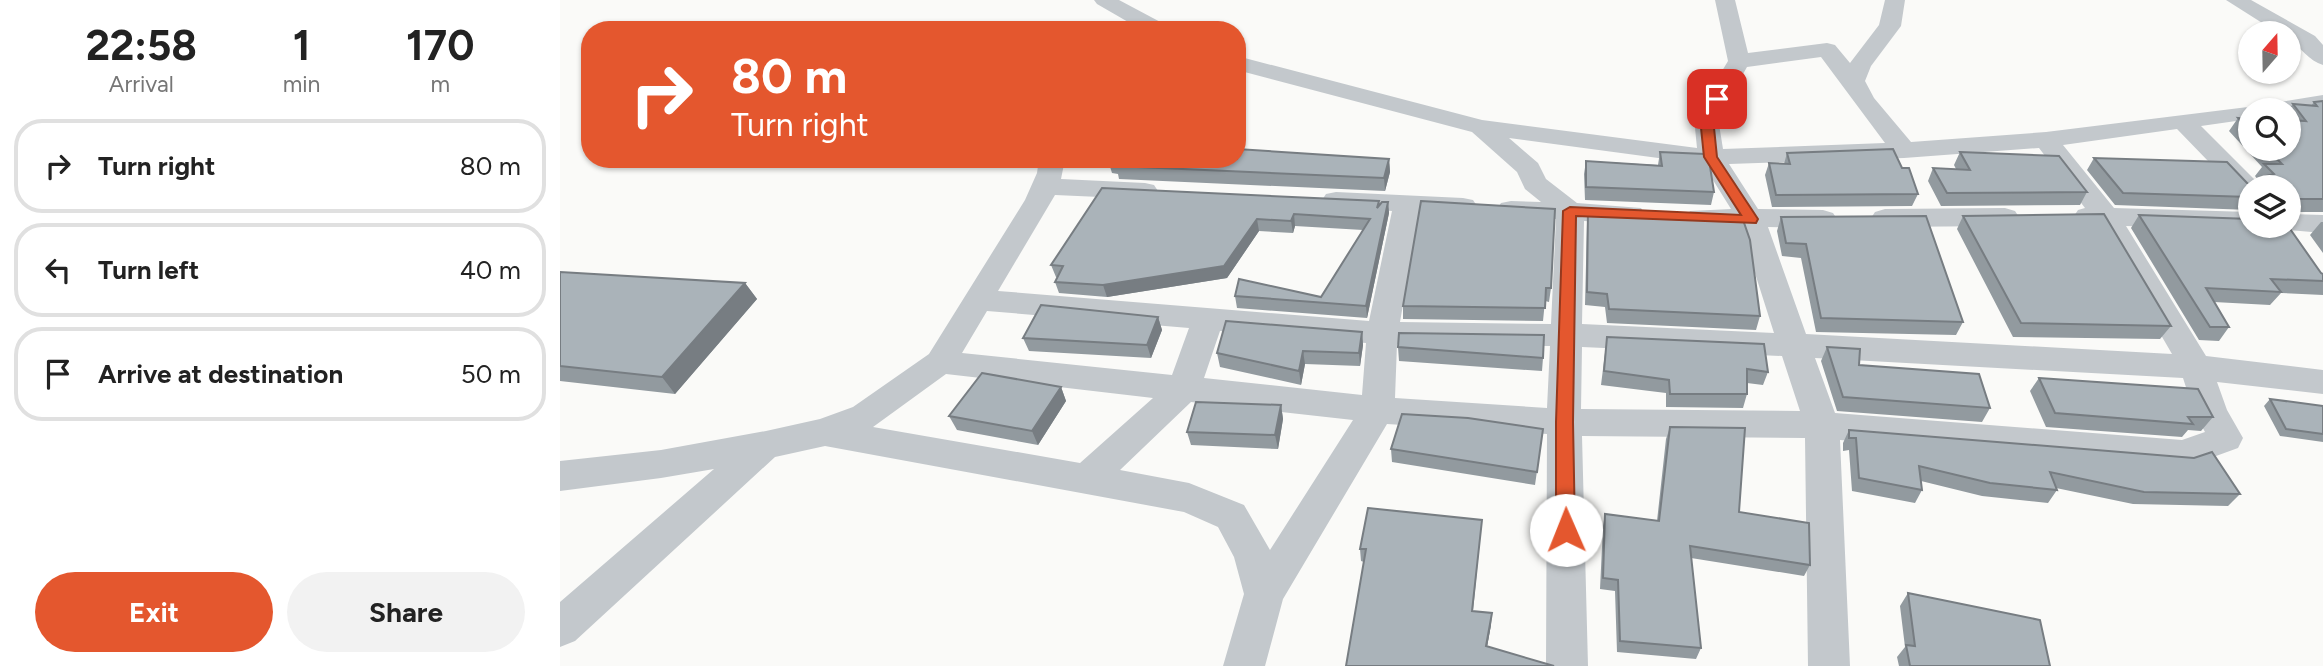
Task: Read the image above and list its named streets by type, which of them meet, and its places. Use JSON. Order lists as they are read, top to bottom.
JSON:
{
  "north": "top",
  "page": {
    "eta": [
      "22:58",
      "Arrival",
      "1",
      "min",
      "170",
      "m"
    ],
    "turn": ["80 m", "Turn right"],
    "list": [
      {
        "name": "Turn right",
        "value": "80 m"
      },
      {
        "name": "Turn left",
        "value": "40 m"
      },
      {
        "name": "Arrive at destination",
        "value": "50 m"
      }
    ],
    "buttons": ["Exit", "Share"]
  }
}
